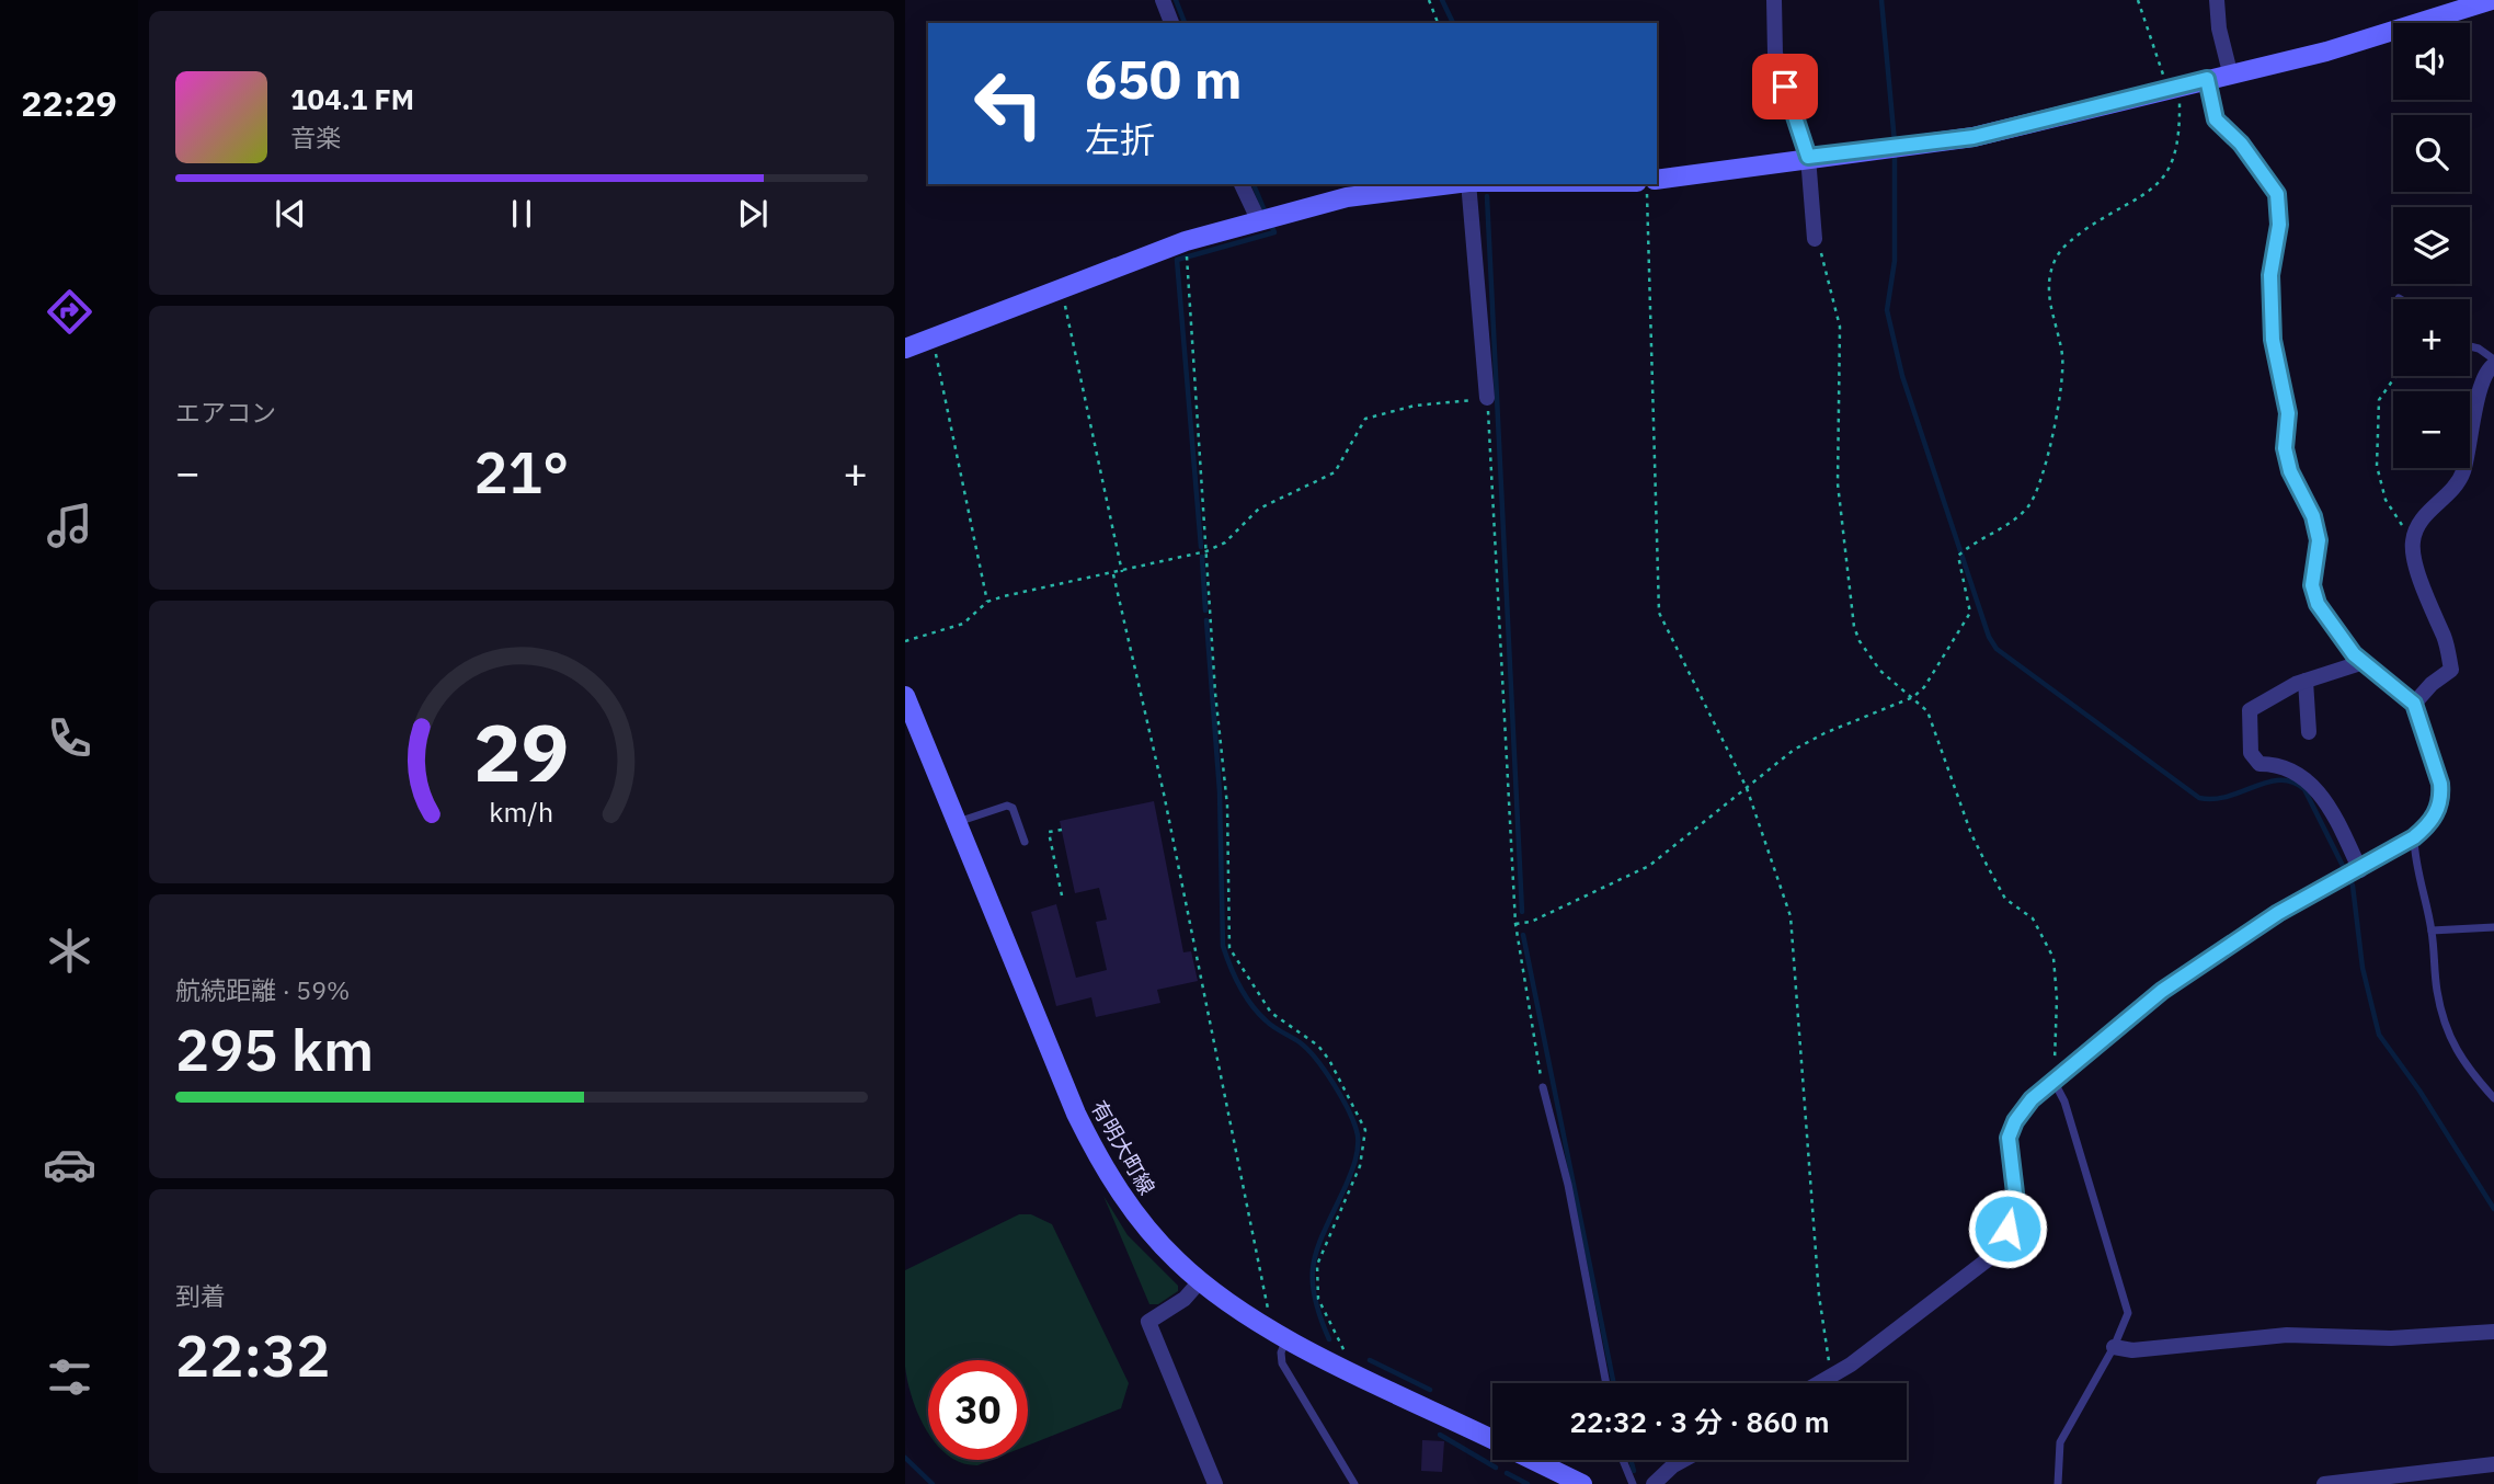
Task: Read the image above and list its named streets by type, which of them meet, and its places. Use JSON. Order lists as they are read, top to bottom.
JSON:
{
  "streets": {
    "street": ["有明大町線"]
  },
  "page": {
    "tabs": "22:29",
    "map_buttons": ["+", "−"],
    "turn": ["650 m", "左折"],
    "song": ["104.1 FM", "音楽"],
    "tile": [
      "エアコン",
      ["航続距離 · 59%", "295 km"],
      ["到着", "22:32"]
    ],
    "heat": ["−", "21°", "+"],
    "limit": "30",
    "trip": "22:32 · 3 分 · 860 m",
    "gauge": ["29", "km/h"]
  }
}
